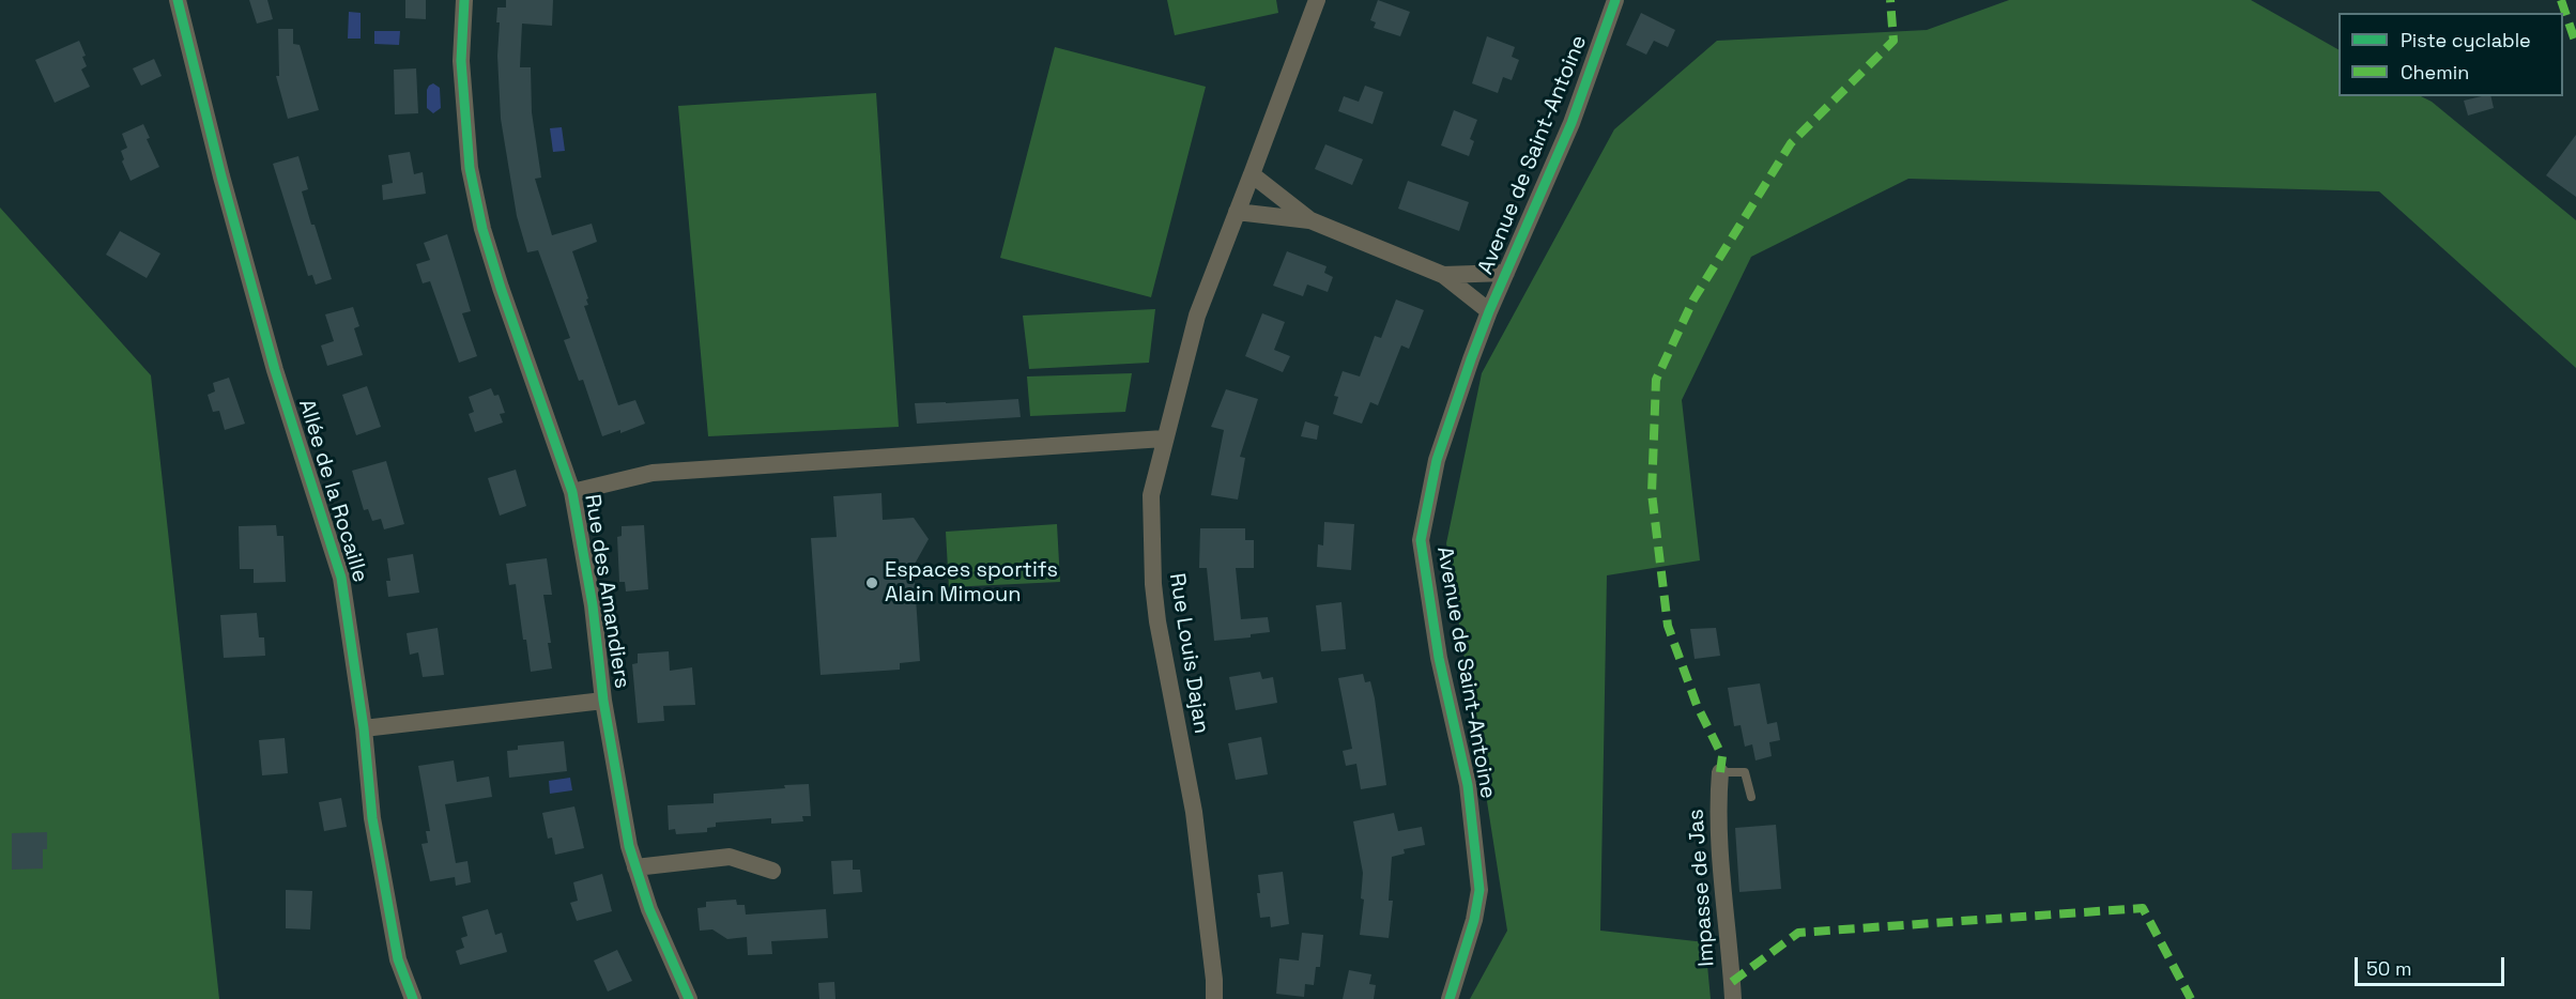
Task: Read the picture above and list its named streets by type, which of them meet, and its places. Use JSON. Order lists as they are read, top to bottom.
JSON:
{
  "streets": {
    "street": [
      "Avenue de Saint-Antoine",
      "Allée de la Rocaille",
      "Rue des Amandiers",
      "Rue Louis Dajan",
      "Impasse de Jas"
    ]
  },
  "places": ["Espaces sportifs Alain Mimoun"],
  "legend": ["Piste cyclable", "Chemin"],
  "scale_bar": "50 m"
}
